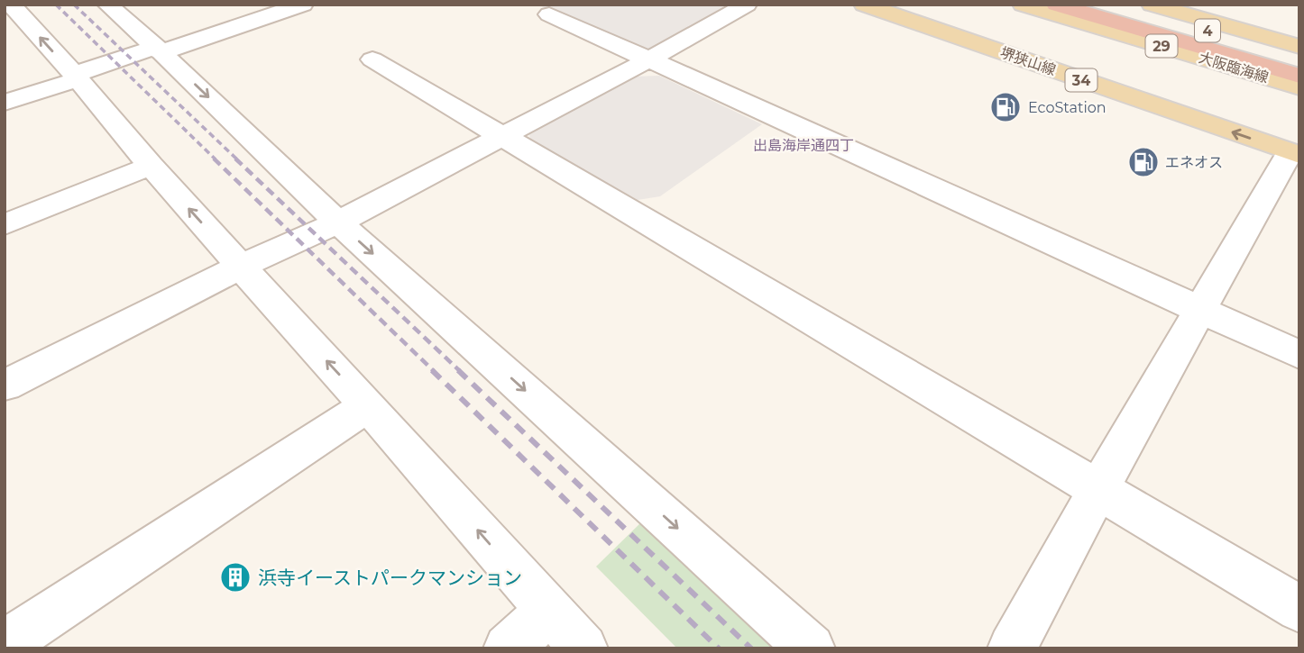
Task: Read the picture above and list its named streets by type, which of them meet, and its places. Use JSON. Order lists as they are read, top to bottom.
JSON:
{
  "streets": {
    "highway": ["4"],
    "main road": [
      "29",
      "堺狭山線",
      "大阪臨海線",
      "34"
    ]
  },
  "districts": ["出島海岸通四丁"],
  "places": {
    "fuel station": ["EcoStation", "エネオス"],
    "building": ["浜寺イーストパークマンション"]
  }
}
